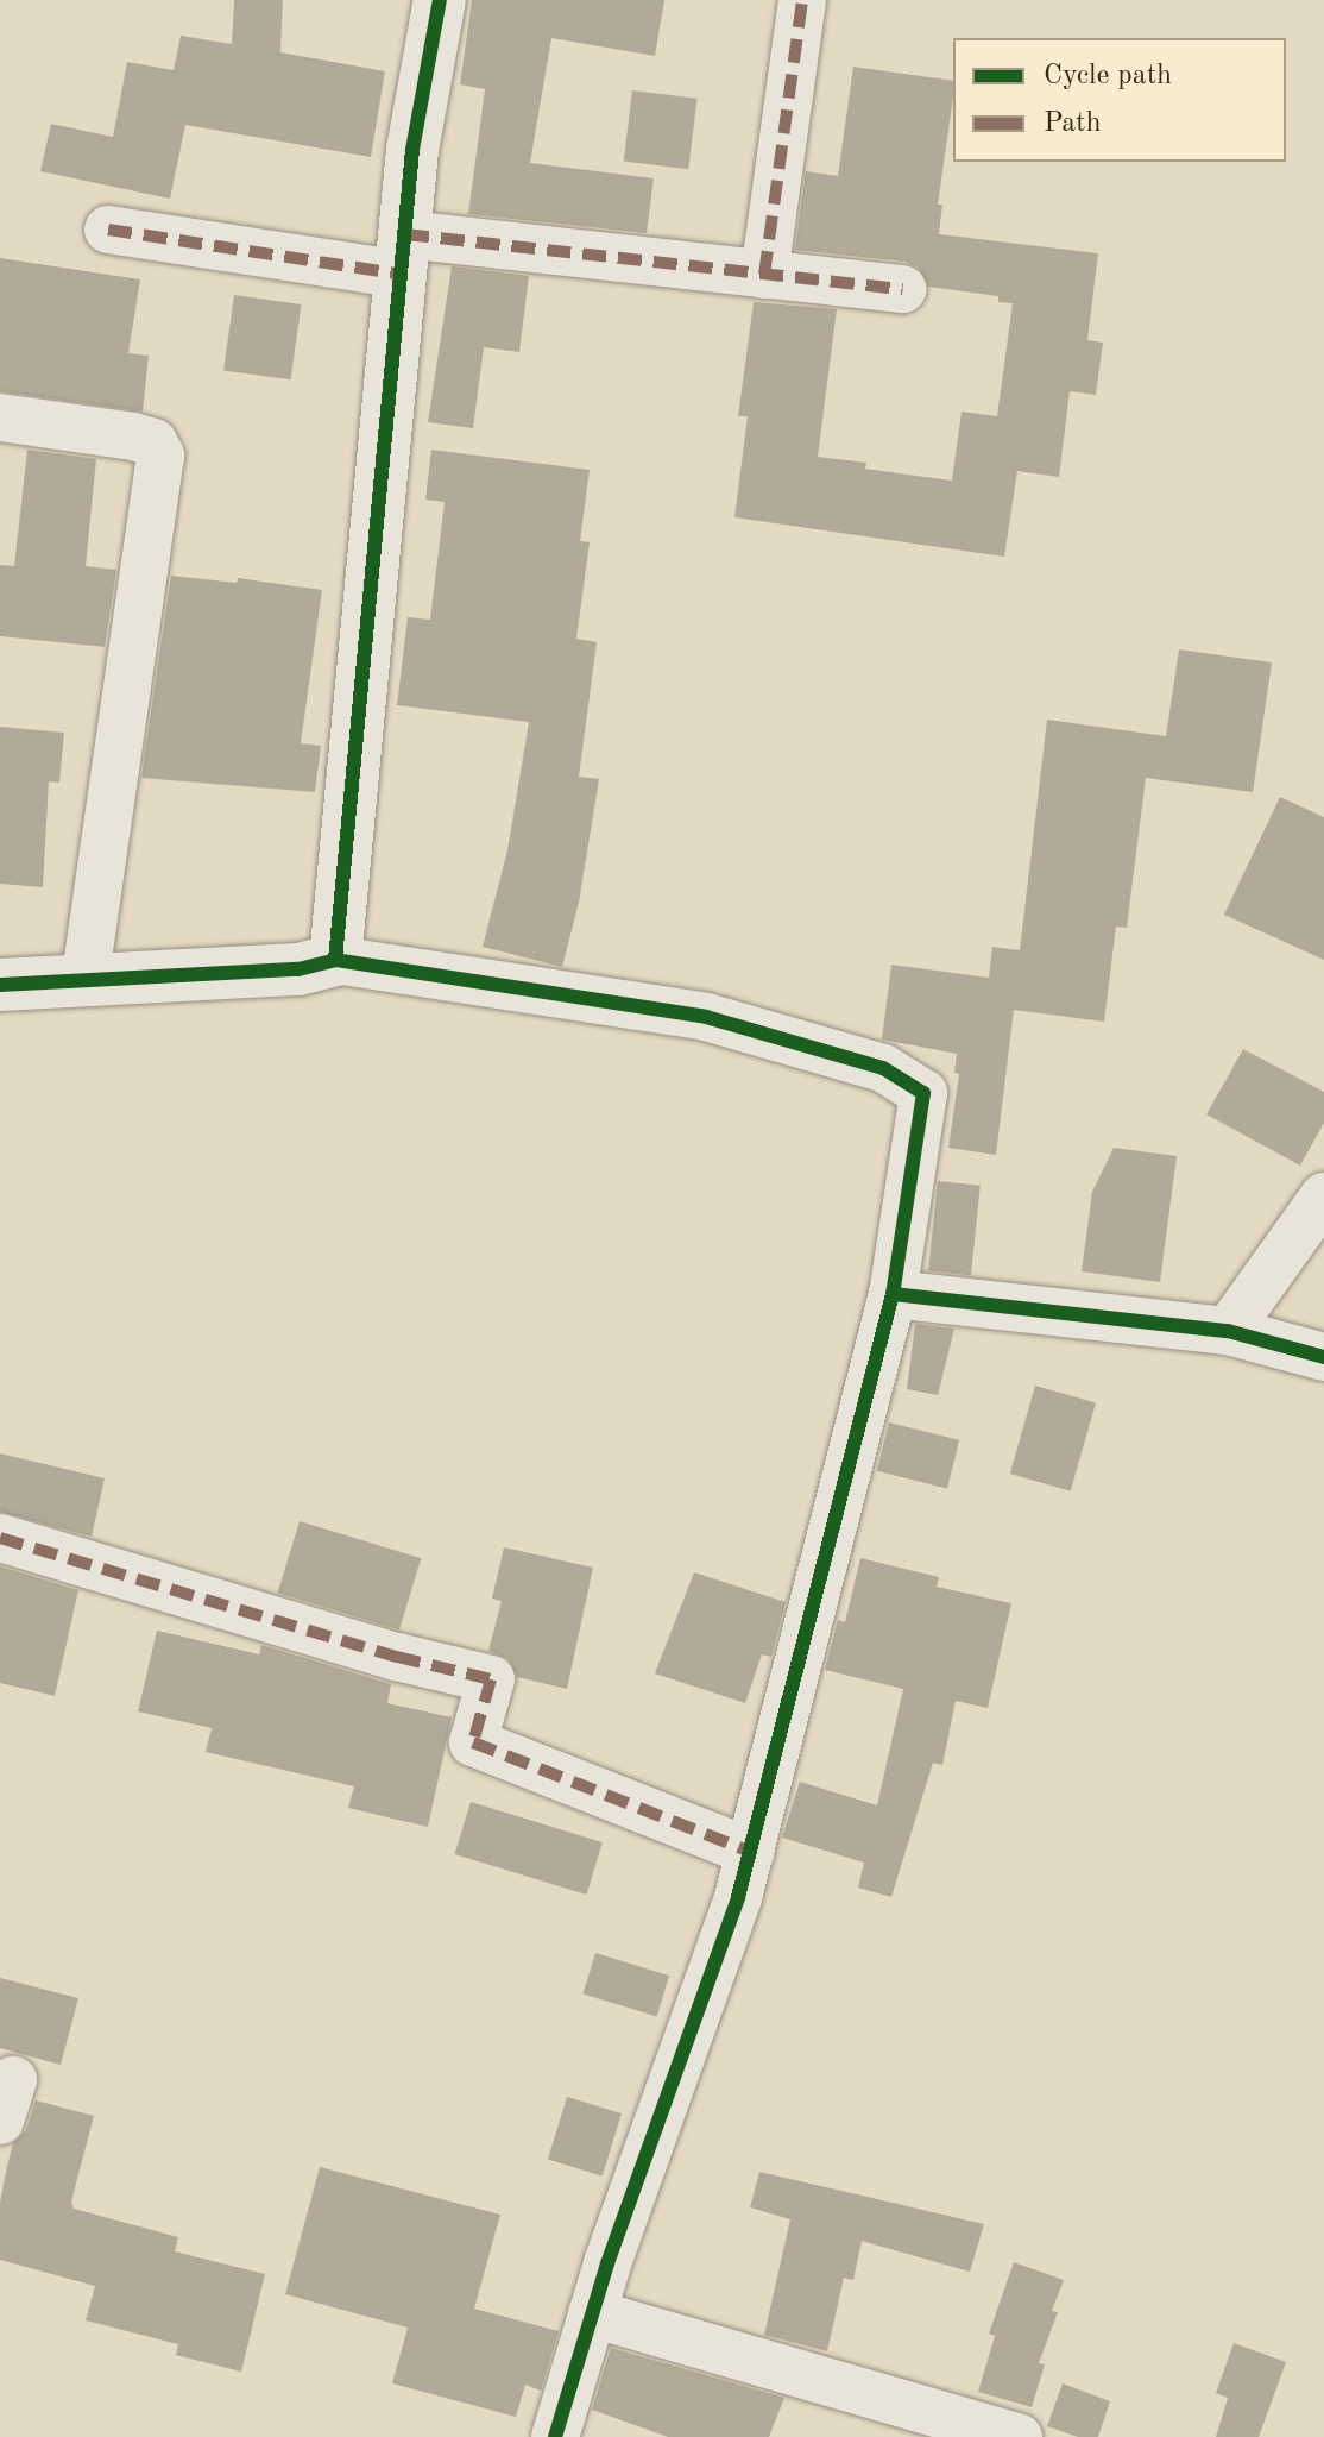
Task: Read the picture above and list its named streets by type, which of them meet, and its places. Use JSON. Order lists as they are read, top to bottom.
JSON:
{
  "legend": ["Cycle path", "Path"]
}
